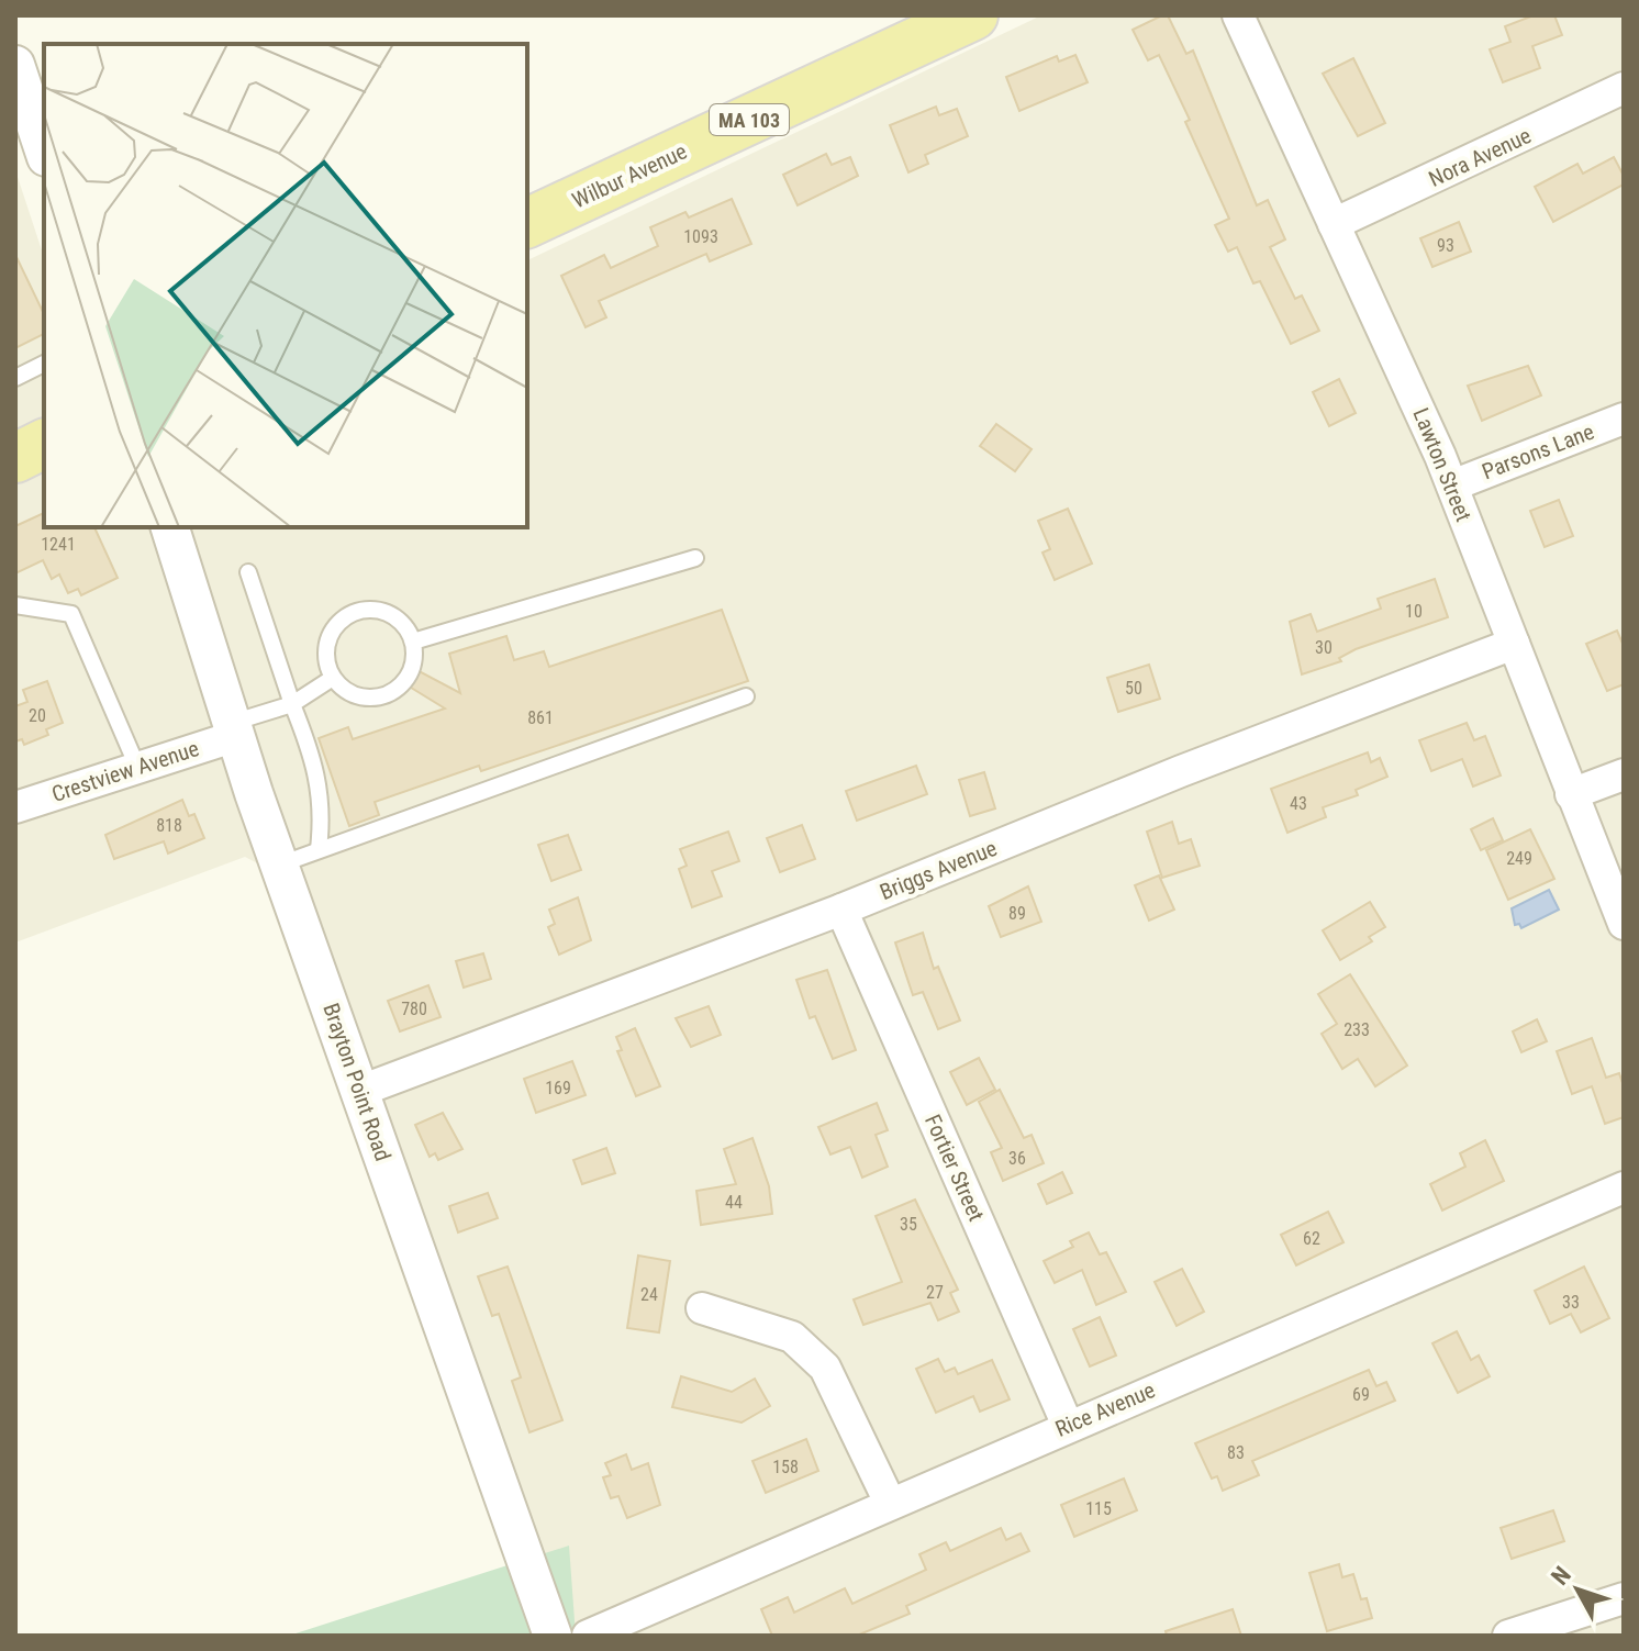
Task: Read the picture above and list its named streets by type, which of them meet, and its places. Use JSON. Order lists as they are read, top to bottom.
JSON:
{
  "streets": {
    "main road": ["MA 103", "Wilbur Avenue"],
    "street": [
      "Nora Avenue",
      "Parsons Lane",
      "Lawton Street",
      "Crestview Avenue",
      "Briggs Avenue",
      "Brayton Point Road",
      "Fortier Street",
      "Rice Avenue"
    ]
  },
  "crossings": [
    ["Nora Avenue", "Lawton Street"],
    ["Parsons Lane", "Lawton Street"],
    ["Lawton Street", "Briggs Avenue"],
    ["Crestview Avenue", "Brayton Point Road"],
    ["Briggs Avenue", "Brayton Point Road"],
    ["Briggs Avenue", "Fortier Street"],
    ["Fortier Street", "Rice Avenue"]
  ],
  "house_numbers": [
    "1093",
    "93",
    "1241",
    "10",
    "30",
    "50",
    "20",
    "861",
    "43",
    "818",
    "249",
    "89",
    "780",
    "233",
    "169",
    "36",
    "44",
    "35",
    "62",
    "27",
    "24",
    "33",
    "69",
    "83",
    "158",
    "115"
  ],
  "north": "top left"
}
